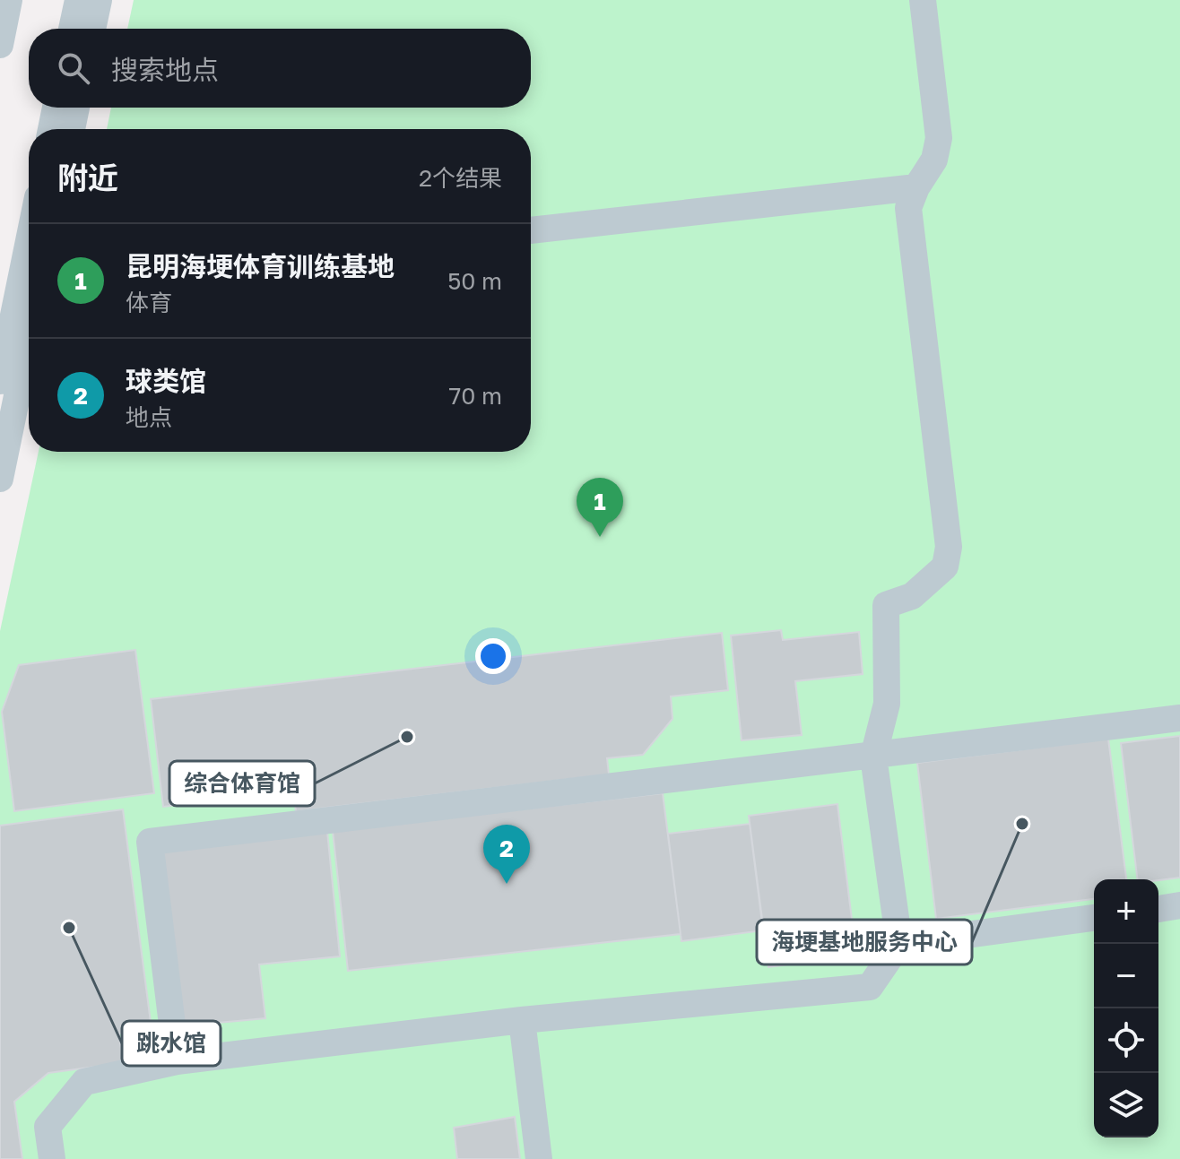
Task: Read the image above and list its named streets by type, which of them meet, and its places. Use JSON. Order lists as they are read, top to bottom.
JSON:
{
  "places": ["综合体育馆", "海埂基地服务中心", "跳水馆"],
  "page": {
    "search": "搜索地点",
    "heading": ["附近", "2个结果"],
    "list": [
      {
        "mark": "1",
        "name": "昆明海埂体育训练基地",
        "note": "体育",
        "value": "50 m"
      },
      {
        "mark": "2",
        "name": "球类馆",
        "note": "地点",
        "value": "70 m"
      }
    ],
    "pins": ["1", "2"],
    "map_buttons": ["+", "−"]
  }
}
